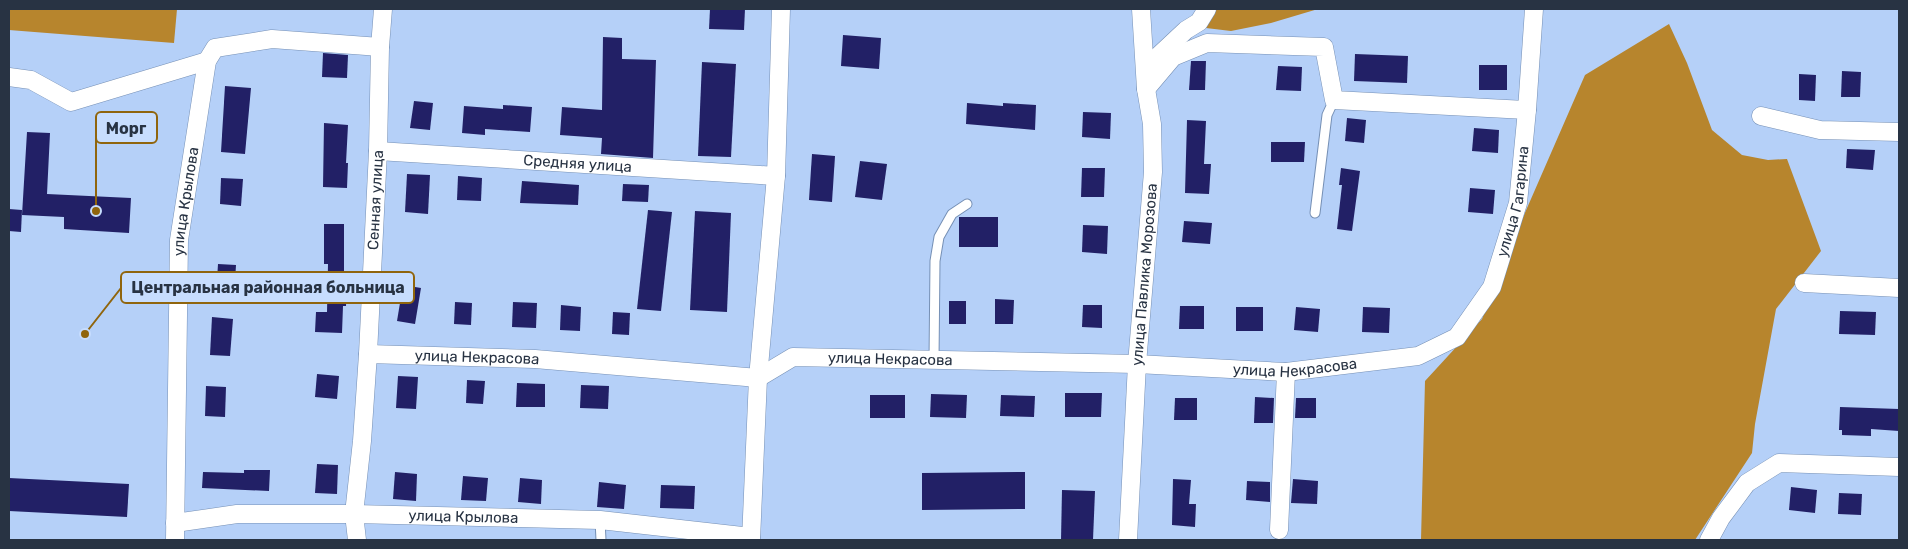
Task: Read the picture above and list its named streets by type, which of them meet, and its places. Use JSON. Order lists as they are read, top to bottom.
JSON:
{
  "streets": {
    "street": [
      "Средняя улица",
      "Сенная улица",
      "улица Крылова",
      "улица Гагарина",
      "улица Павлика Морозова",
      "улица Некрасова"
    ]
  },
  "crossings": [
    ["Средняя улица", "Сенная улица"],
    ["Сенная улица", "улица Крылова"],
    ["Сенная улица", "улица Некрасова"],
    ["улица Гагарина", "улица Некрасова"],
    ["улица Павлика Морозова", "улица Некрасова"]
  ],
  "places": ["Морг", "Центральная районная больница"]
}
